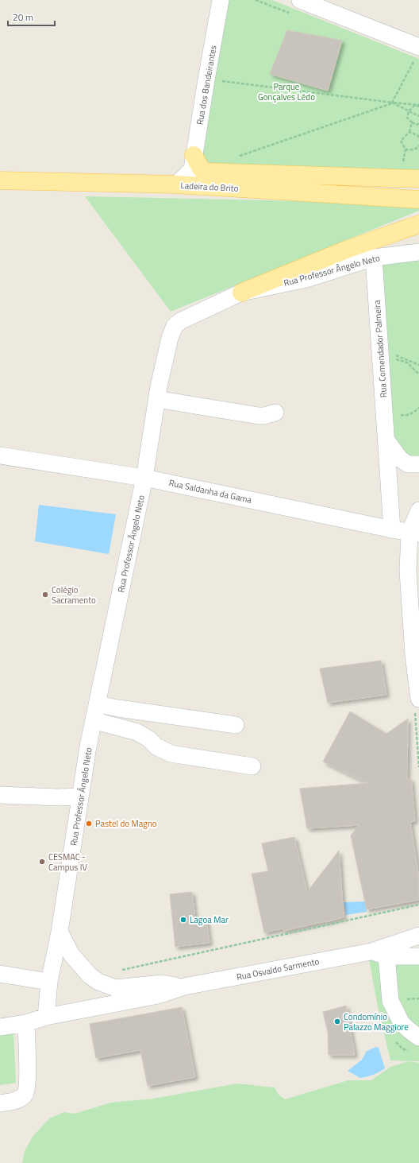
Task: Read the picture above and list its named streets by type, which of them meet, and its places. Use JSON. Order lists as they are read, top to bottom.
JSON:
{
  "streets": {
    "main road": ["Ladeira do Brito"],
    "street": [
      "Rua dos Bandeirantes",
      "Rua Professor Ângelo Neto",
      "Rua Comendador Palmeira",
      "Rua Saldanha da Gama",
      "Rua Osvaldo Sarmento"
    ]
  },
  "crossings": [
    ["Rua dos Bandeirantes", "Ladeira do Brito"],
    ["Rua Professor Ângelo Neto", "Rua Comendador Palmeira"],
    ["Rua Professor Ângelo Neto", "Rua Saldanha da Gama"],
    ["Rua Professor Ângelo Neto", "Rua Osvaldo Sarmento"],
    ["Rua Comendador Palmeira", "Rua Saldanha da Gama"]
  ],
  "parks": ["Parque Gonçalves Lêdo"],
  "places": [
    "Colégio Sacramento",
    "Pastel do Magno",
    "CESMAC - Campus IV",
    "Lagoa Mar",
    "Condomínio Palazzo Maggiore"
  ],
  "scale_bar": "20 m"
}
